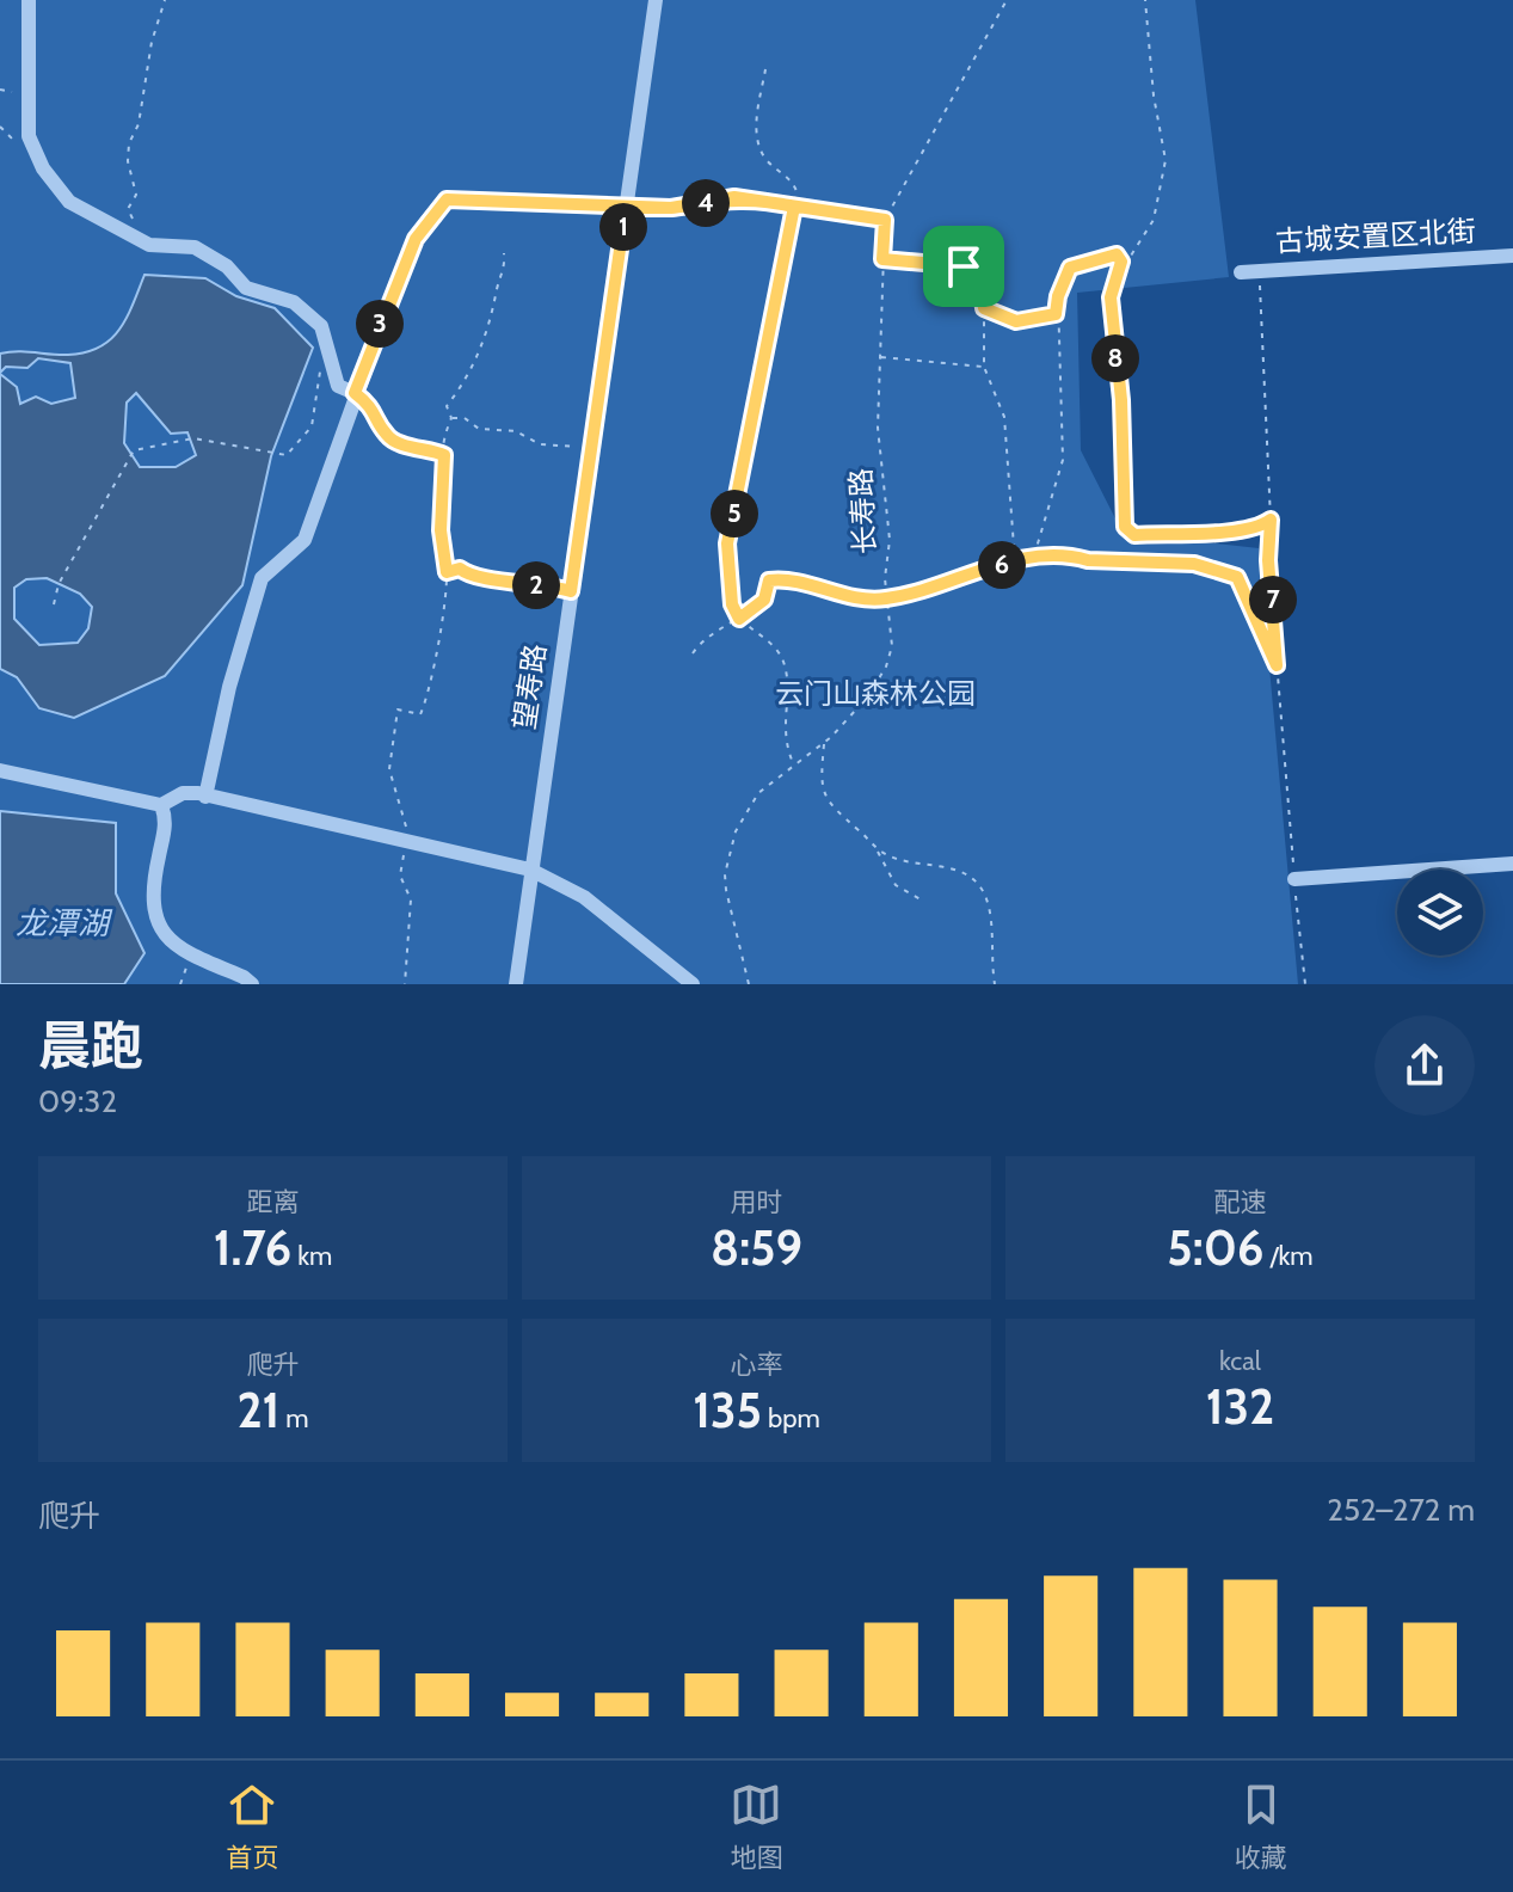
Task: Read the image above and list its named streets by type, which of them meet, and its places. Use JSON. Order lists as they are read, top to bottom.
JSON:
{
  "streets": {
    "street": ["古城安置区北街", "望寿路"],
    "path": ["长寿路"]
  },
  "water": ["龙潭湖"],
  "parks": ["云门山森林公园"],
  "page": {
    "pins": [
      "4",
      "1",
      "3",
      "8",
      "5",
      "6",
      "2",
      "7"
    ],
    "heading": ["晨跑", "09:32"],
    "stats": [
      ["距离", "1.76 km"],
      ["用时", "8:59"],
      ["配速", "5:06 /km"],
      ["爬升", "21 m"],
      ["心率", "135 bpm"],
      ["kcal", "132"]
    ],
    "chart": ["爬升", "252–272 m"],
    "tabs": ["首页", "地图", "收藏"]
  }
}
